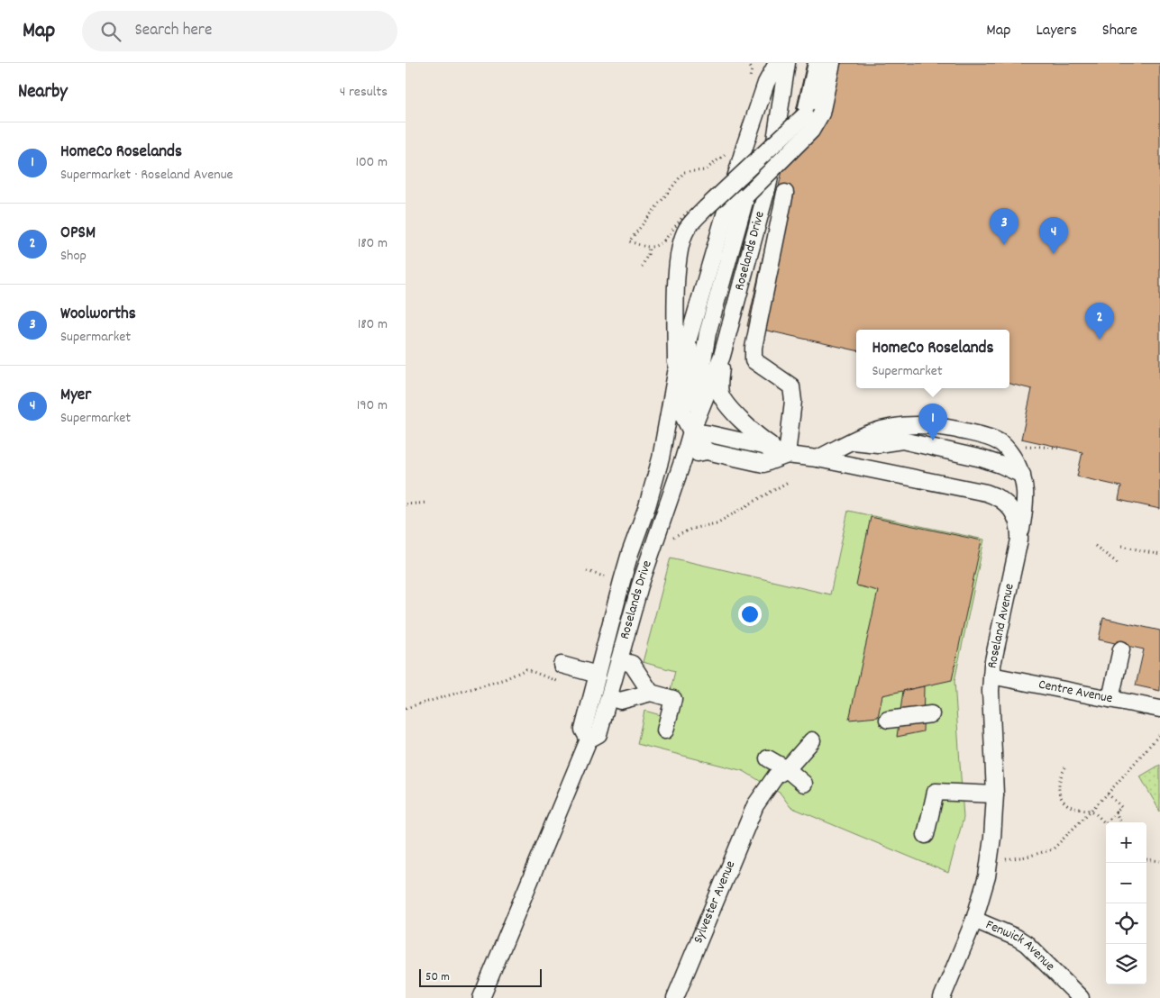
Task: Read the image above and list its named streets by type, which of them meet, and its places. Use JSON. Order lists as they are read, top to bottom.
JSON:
{
  "streets": {
    "street": [
      "Roselands Drive",
      "Roseland Avenue",
      "Centre Avenue",
      "Sylvester Avenue",
      "Fenwick Avenue"
    ]
  },
  "crossings": [
    ["Roselands Drive", "Roseland Avenue"],
    ["Roseland Avenue", "Centre Avenue"],
    ["Roseland Avenue", "Fenwick Avenue"]
  ],
  "scale_bar": "50 m",
  "page": {
    "header": "Map",
    "search": "Search here",
    "nav": ["Map", "Layers", "Share"],
    "heading": ["Nearby", "4 results"],
    "list": [
      {
        "mark": "1",
        "name": "HomeCo Roselands",
        "note": "Supermarket · Roseland Avenue",
        "value": "100 m"
      },
      {
        "mark": "2",
        "name": "OPSM",
        "note": "Shop",
        "value": "180 m"
      },
      {
        "mark": "3",
        "name": "Woolworths",
        "note": "Supermarket",
        "value": "180 m"
      },
      {
        "mark": "4",
        "name": "Myer",
        "note": "Supermarket",
        "value": "190 m"
      }
    ],
    "pins": [
      "3",
      "4",
      "2",
      "1"
    ],
    "popup": ["HomeCo Roselands", "Supermarket"],
    "map_buttons": ["+", "−"],
    "scale": "50 m"
  }
}
